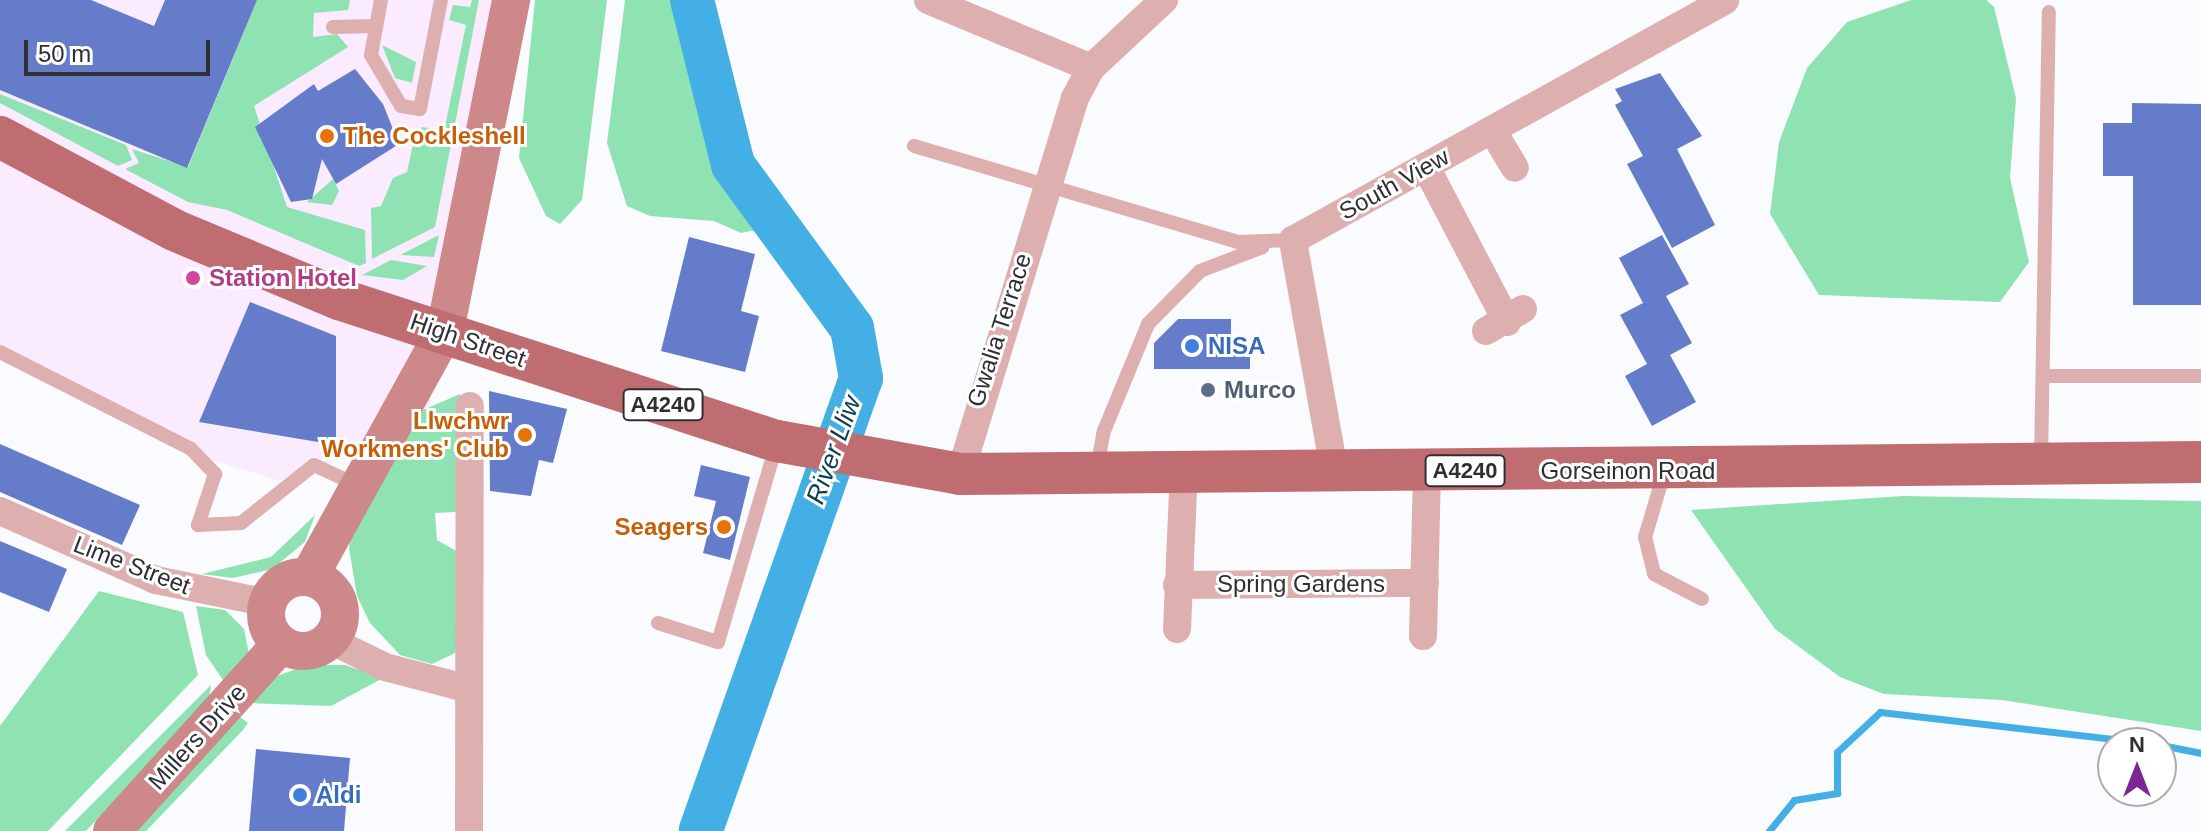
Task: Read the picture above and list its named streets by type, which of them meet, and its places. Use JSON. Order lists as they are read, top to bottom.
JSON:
{
  "streets": {
    "main road": ["High Street", "A4240", "Gorseinon Road"],
    "street": [
      "South View",
      "Gwalia Terrace",
      "Lime Street",
      "Spring Gardens",
      "Millers Drive"
    ]
  },
  "crossings": [
    ["Gwalia Terrace", "High Street"],
    ["Gwalia Terrace", "Gorseinon Road"],
    ["High Street", "Gorseinon Road"],
    ["Lime Street", "Millers Drive"]
  ],
  "water": ["River Lliw"],
  "places": [
    "The Cockleshell",
    "Station Hotel",
    "NISA",
    "Murco",
    "Llwchwr Workmens' Club",
    "Seagers",
    "Aldi"
  ],
  "scale_bar": "50 m",
  "north": "top"
}
